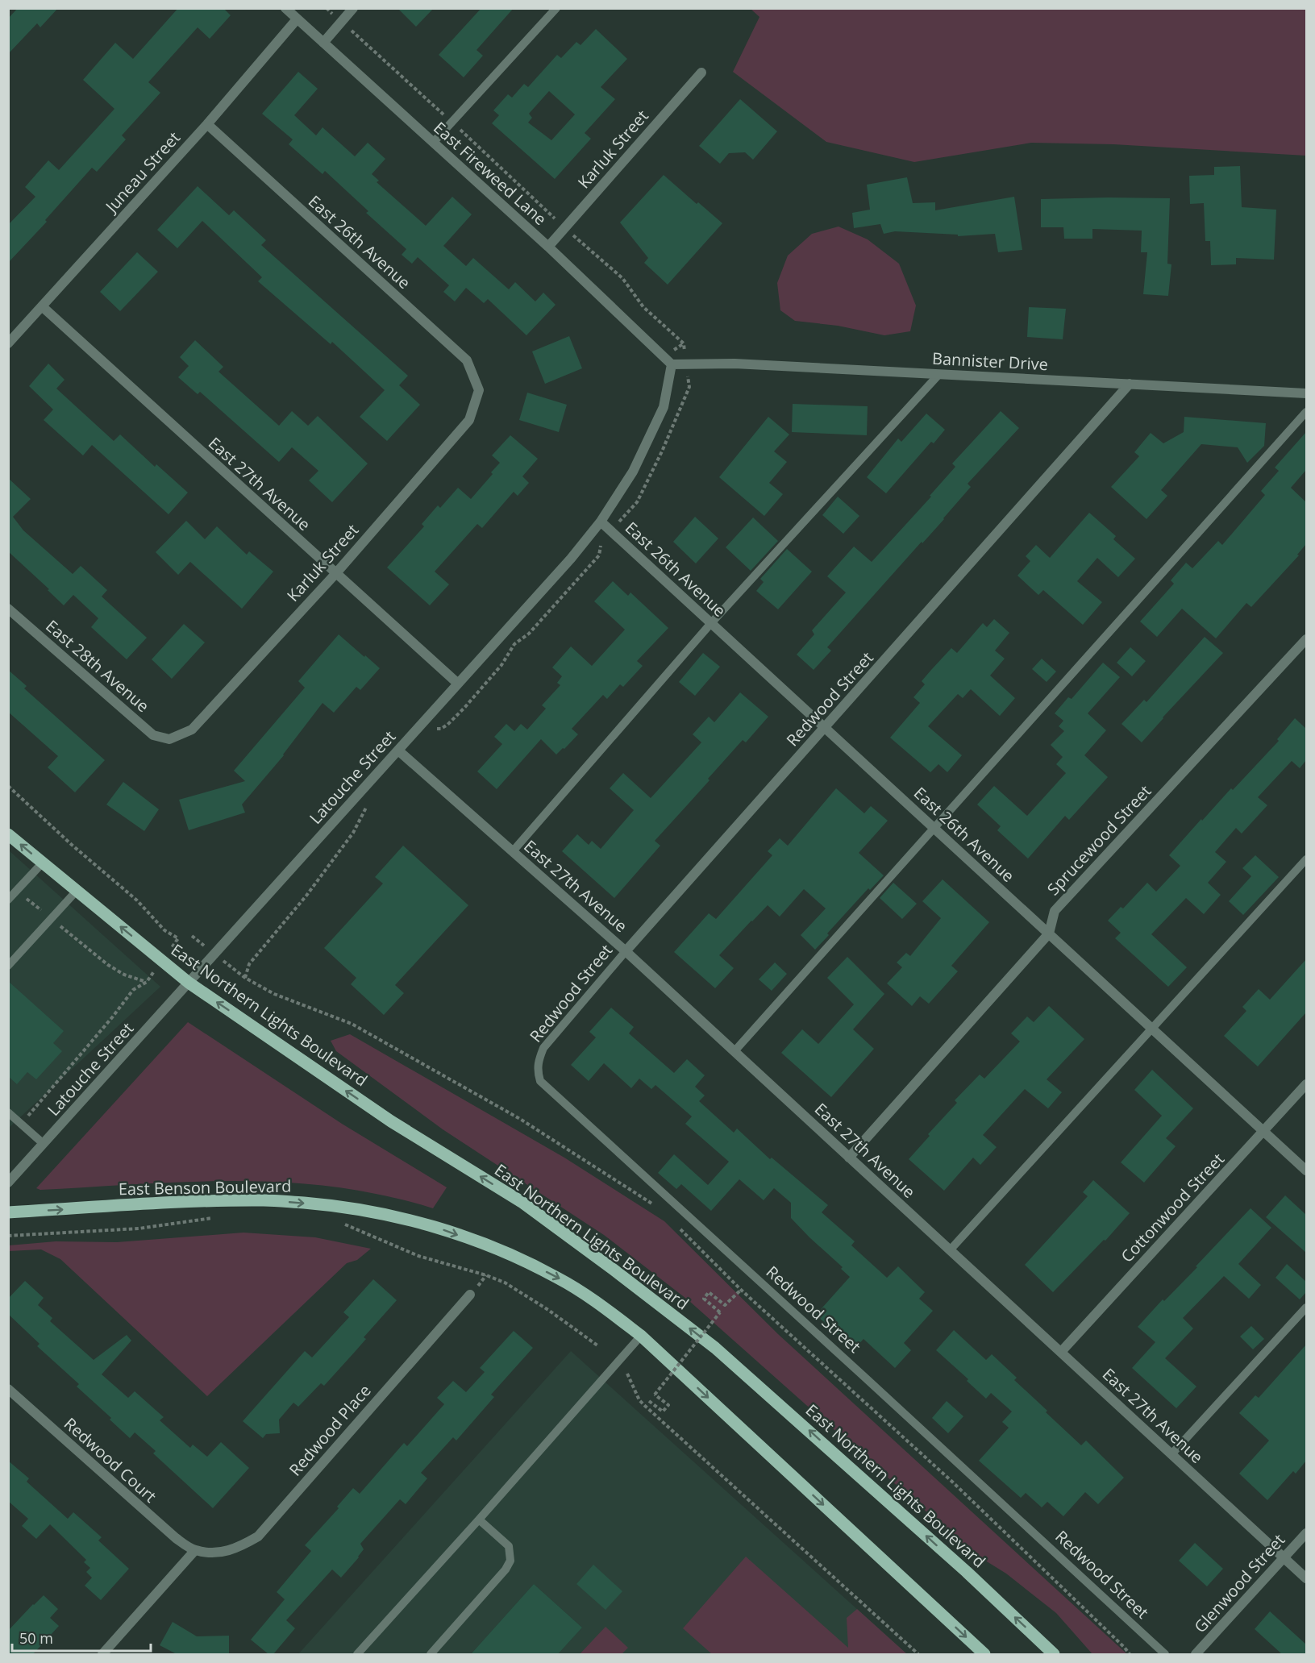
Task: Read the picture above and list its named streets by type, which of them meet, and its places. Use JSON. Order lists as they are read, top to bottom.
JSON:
{
  "streets": {
    "main road": ["East Northern Lights Boulevard", "East Benson Boulevard"],
    "street": [
      "Karluk Street",
      "Juneau Street",
      "East Fireweed Lane",
      "East 26th Avenue",
      "Bannister Drive",
      "East 27th Avenue",
      "East 28th Avenue",
      "Redwood Street",
      "Latouche Street",
      "Sprucewood Street",
      "Cottonwood Street",
      "Redwood Place",
      "Redwood Court",
      "Glenwood Street"
    ]
  },
  "crossings": [
    ["Karluk Street", "East Fireweed Lane"],
    ["Karluk Street", "East 26th Avenue"],
    ["Karluk Street", "East 27th Avenue"],
    ["Karluk Street", "East 28th Avenue"],
    ["Juneau Street", "East Fireweed Lane"],
    ["Juneau Street", "East 26th Avenue"],
    ["Juneau Street", "East 27th Avenue"],
    ["East Fireweed Lane", "Bannister Drive"],
    ["East Fireweed Lane", "Latouche Street"],
    ["East 26th Avenue", "Redwood Street"],
    ["East 26th Avenue", "Latouche Street"],
    ["East 26th Avenue", "Sprucewood Street"],
    ["East 26th Avenue", "Cottonwood Street"],
    ["Bannister Drive", "Redwood Street"],
    ["Bannister Drive", "Latouche Street"],
    ["East 27th Avenue", "Redwood Street"],
    ["East 27th Avenue", "Latouche Street"],
    ["East 27th Avenue", "Sprucewood Street"],
    ["East 27th Avenue", "Cottonwood Street"],
    ["East 27th Avenue", "Glenwood Street"],
    ["Latouche Street", "East Northern Lights Boulevard"],
    ["Redwood Place", "Redwood Court"]
  ],
  "one_way": ["East Benson Boulevard"],
  "scale_bar": "50 m"
}
